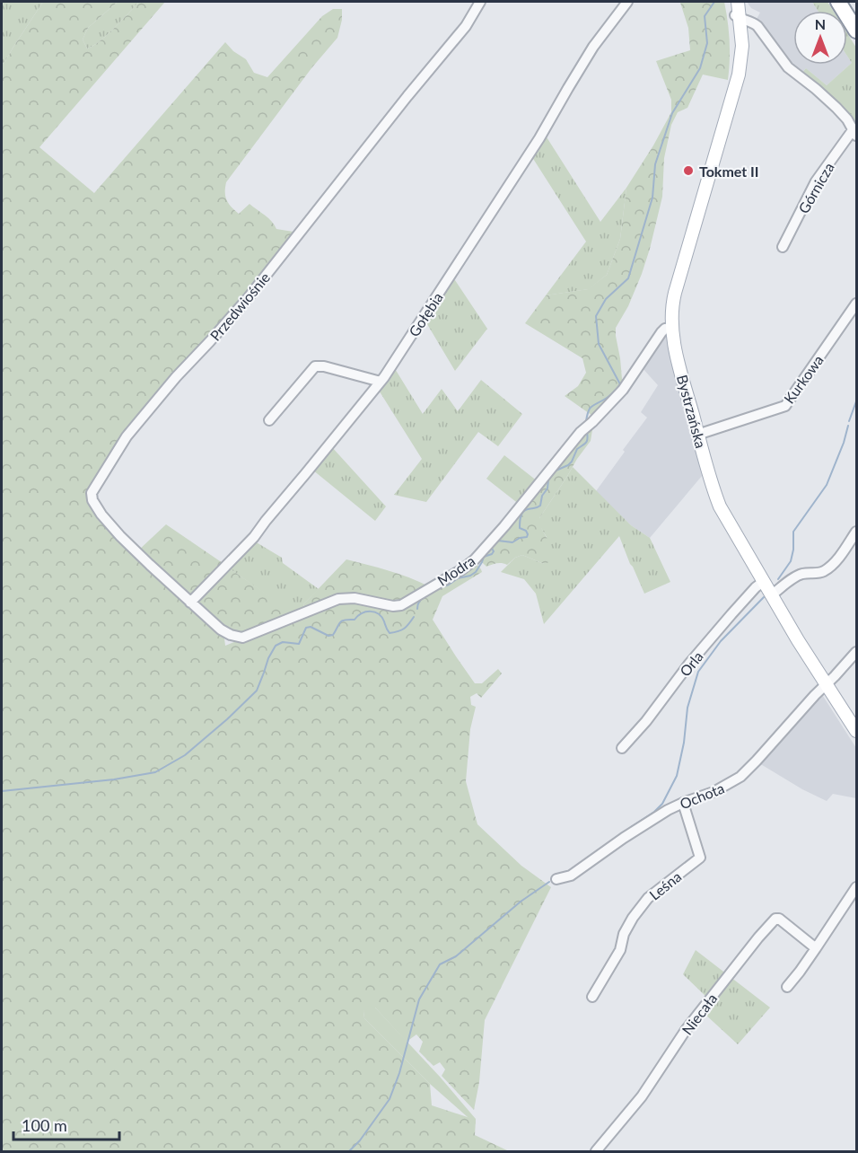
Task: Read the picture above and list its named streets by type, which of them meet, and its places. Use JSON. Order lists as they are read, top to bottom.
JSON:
{
  "streets": {
    "main road": ["Bystrzańska"],
    "street": [
      "Górnicza",
      "Przedwiośnie",
      "Gołębia",
      "Kurkowa",
      "Modra",
      "Orla",
      "Ochota",
      "Leśna",
      "Niecała"
    ]
  },
  "crossings": [
    ["Przedwiośnie", "Gołębia"],
    ["Przedwiośnie", "Modra"],
    ["Gołębia", "Modra"],
    ["Kurkowa", "Bystrzańska"],
    ["Bystrzańska", "Modra"],
    ["Bystrzańska", "Orla"],
    ["Bystrzańska", "Ochota"],
    ["Ochota", "Leśna"]
  ],
  "places": ["Tokmet II"],
  "scale_bar": "100 m",
  "north": "top"
}
